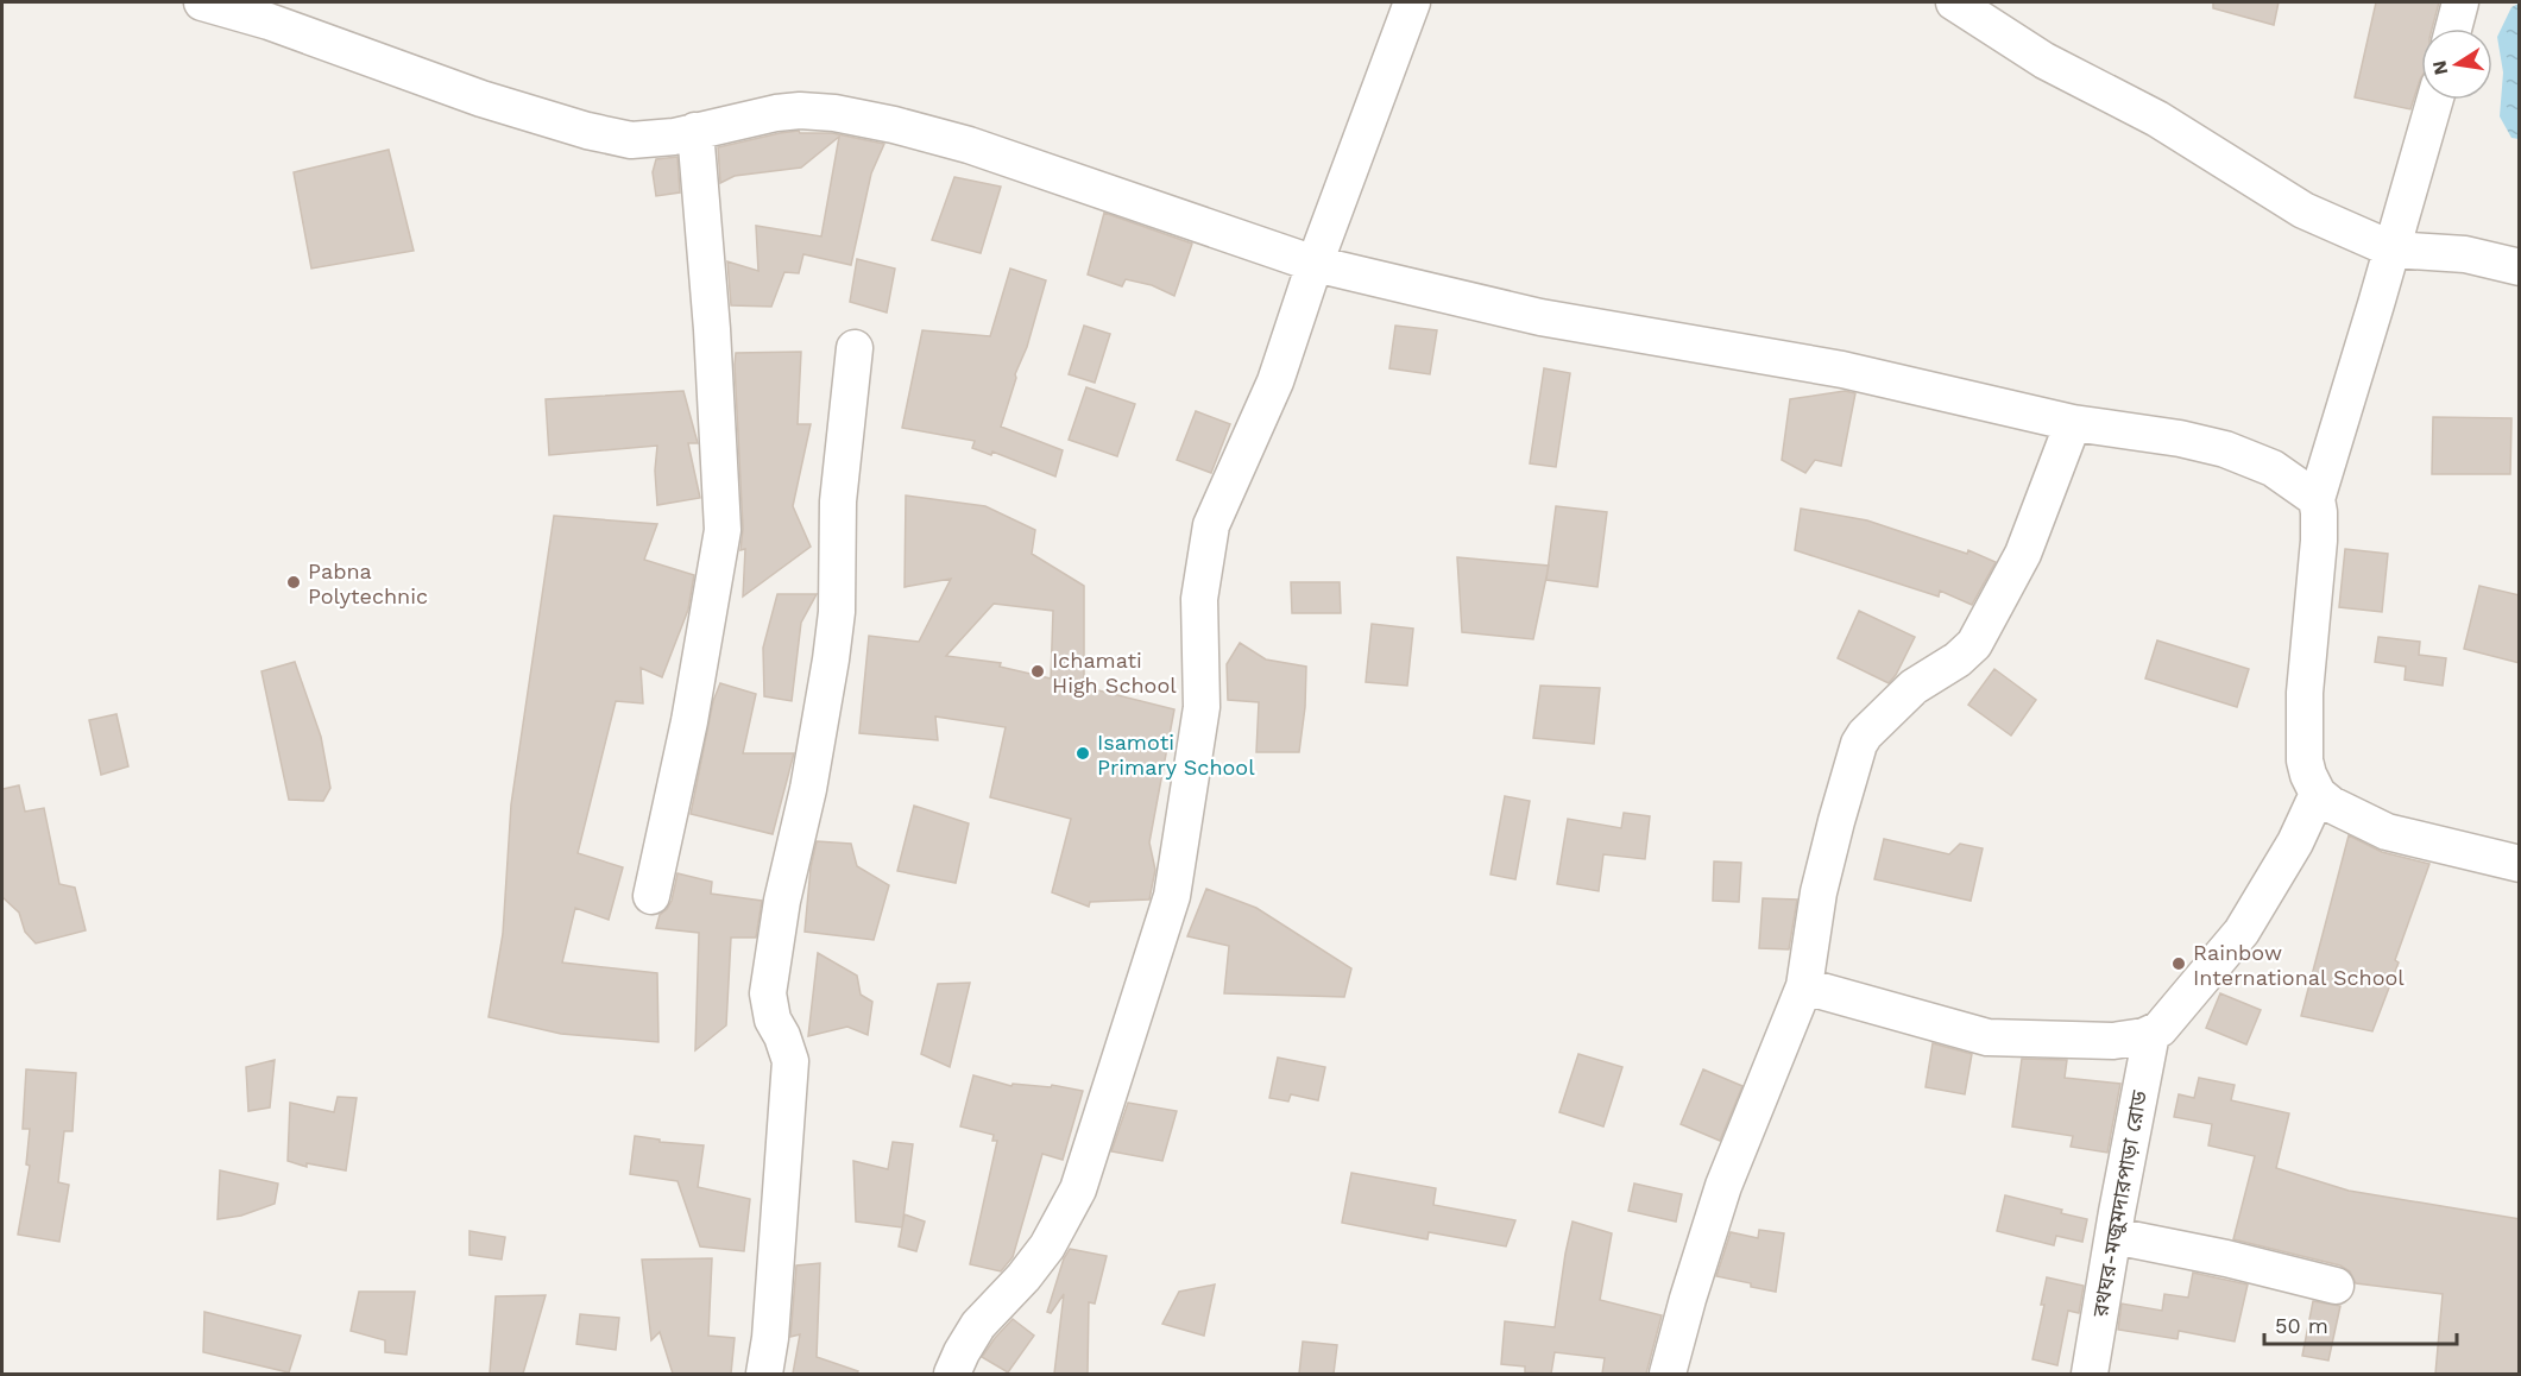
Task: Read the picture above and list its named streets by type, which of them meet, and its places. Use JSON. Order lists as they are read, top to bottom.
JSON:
{
  "streets": {
    "street": ["রথঘর-মজুমদারপাড়া রোড"]
  },
  "places": [
    "Pabna Polytechnic",
    "Ichamati High School",
    "Isamoti Primary School",
    "Rainbow International School"
  ],
  "scale_bar": "50 m",
  "north": "left"
}
